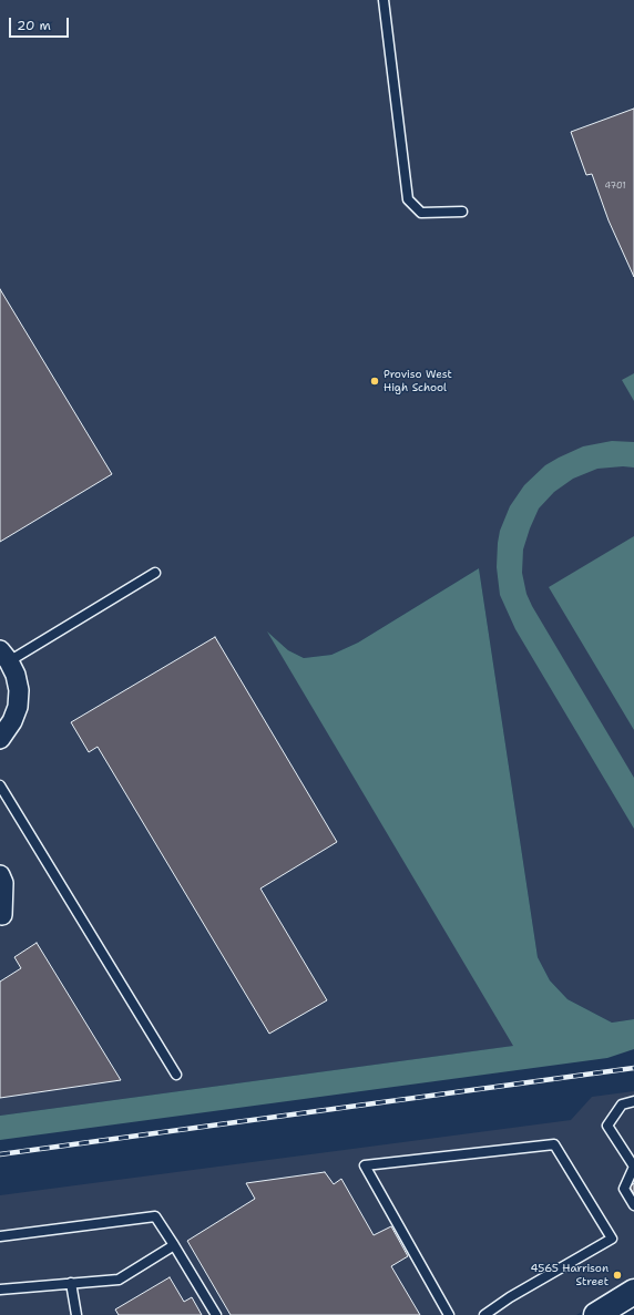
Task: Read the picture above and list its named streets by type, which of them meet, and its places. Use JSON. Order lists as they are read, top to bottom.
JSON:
{
  "places": ["Proviso West High School", "4565 Harrison Street"],
  "house_numbers": ["4701"],
  "scale_bar": "20 m"
}
